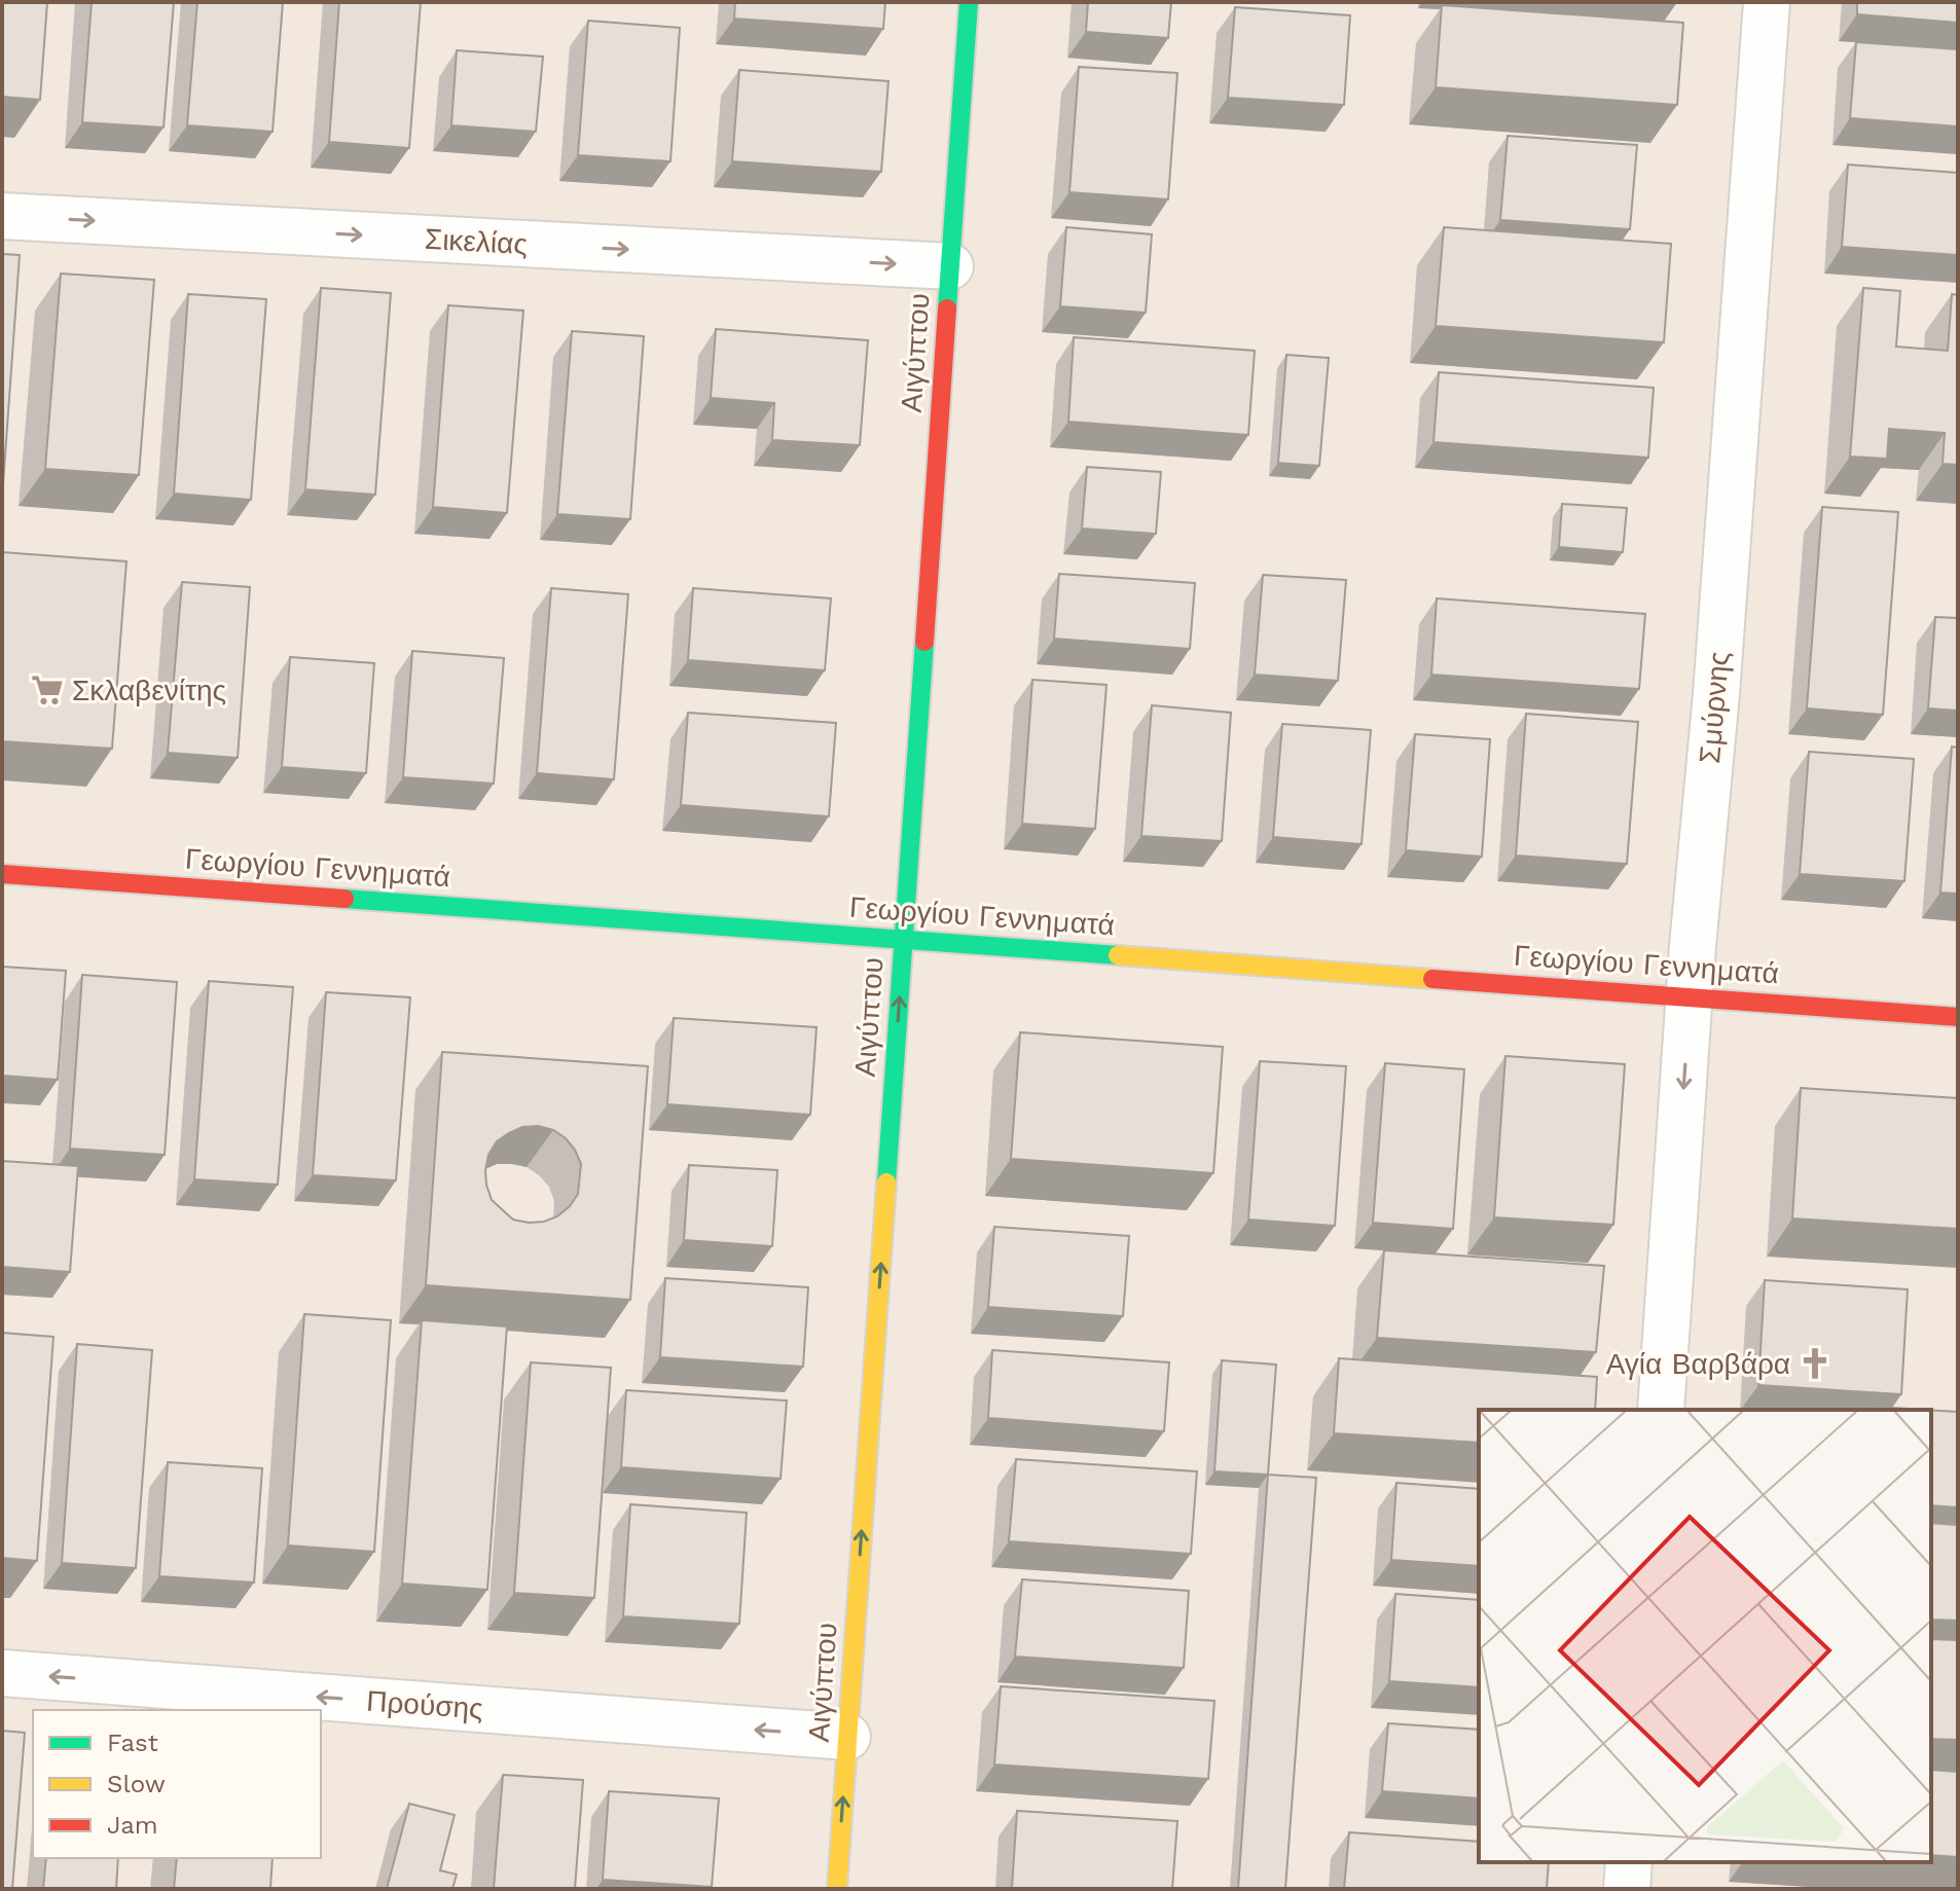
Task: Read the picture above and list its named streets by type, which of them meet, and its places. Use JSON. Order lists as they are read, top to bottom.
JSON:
{
  "streets": {
    "main road": ["Αιγύπτου", "Γεωργίου Γεννηματά"],
    "street": ["Σικελίας", "Σμύρνης", "Προύσης"]
  },
  "crossings": [
    ["Σικελίας", "Αιγύπτου"],
    ["Αιγύπτου", "Γεωργίου Γεννηματά"],
    ["Αιγύπτου", "Προύσης"],
    ["Σμύρνης", "Γεωργίου Γεννηματά"]
  ],
  "one_way": ["Σικελίας", "Αιγύπτου", "Προύσης"],
  "places": {
    "supermarket": ["Σκλαβενίτης"],
    "church": ["Αγία Βαρβάρα"]
  },
  "legend": ["Fast", "Slow", "Jam"]
}
